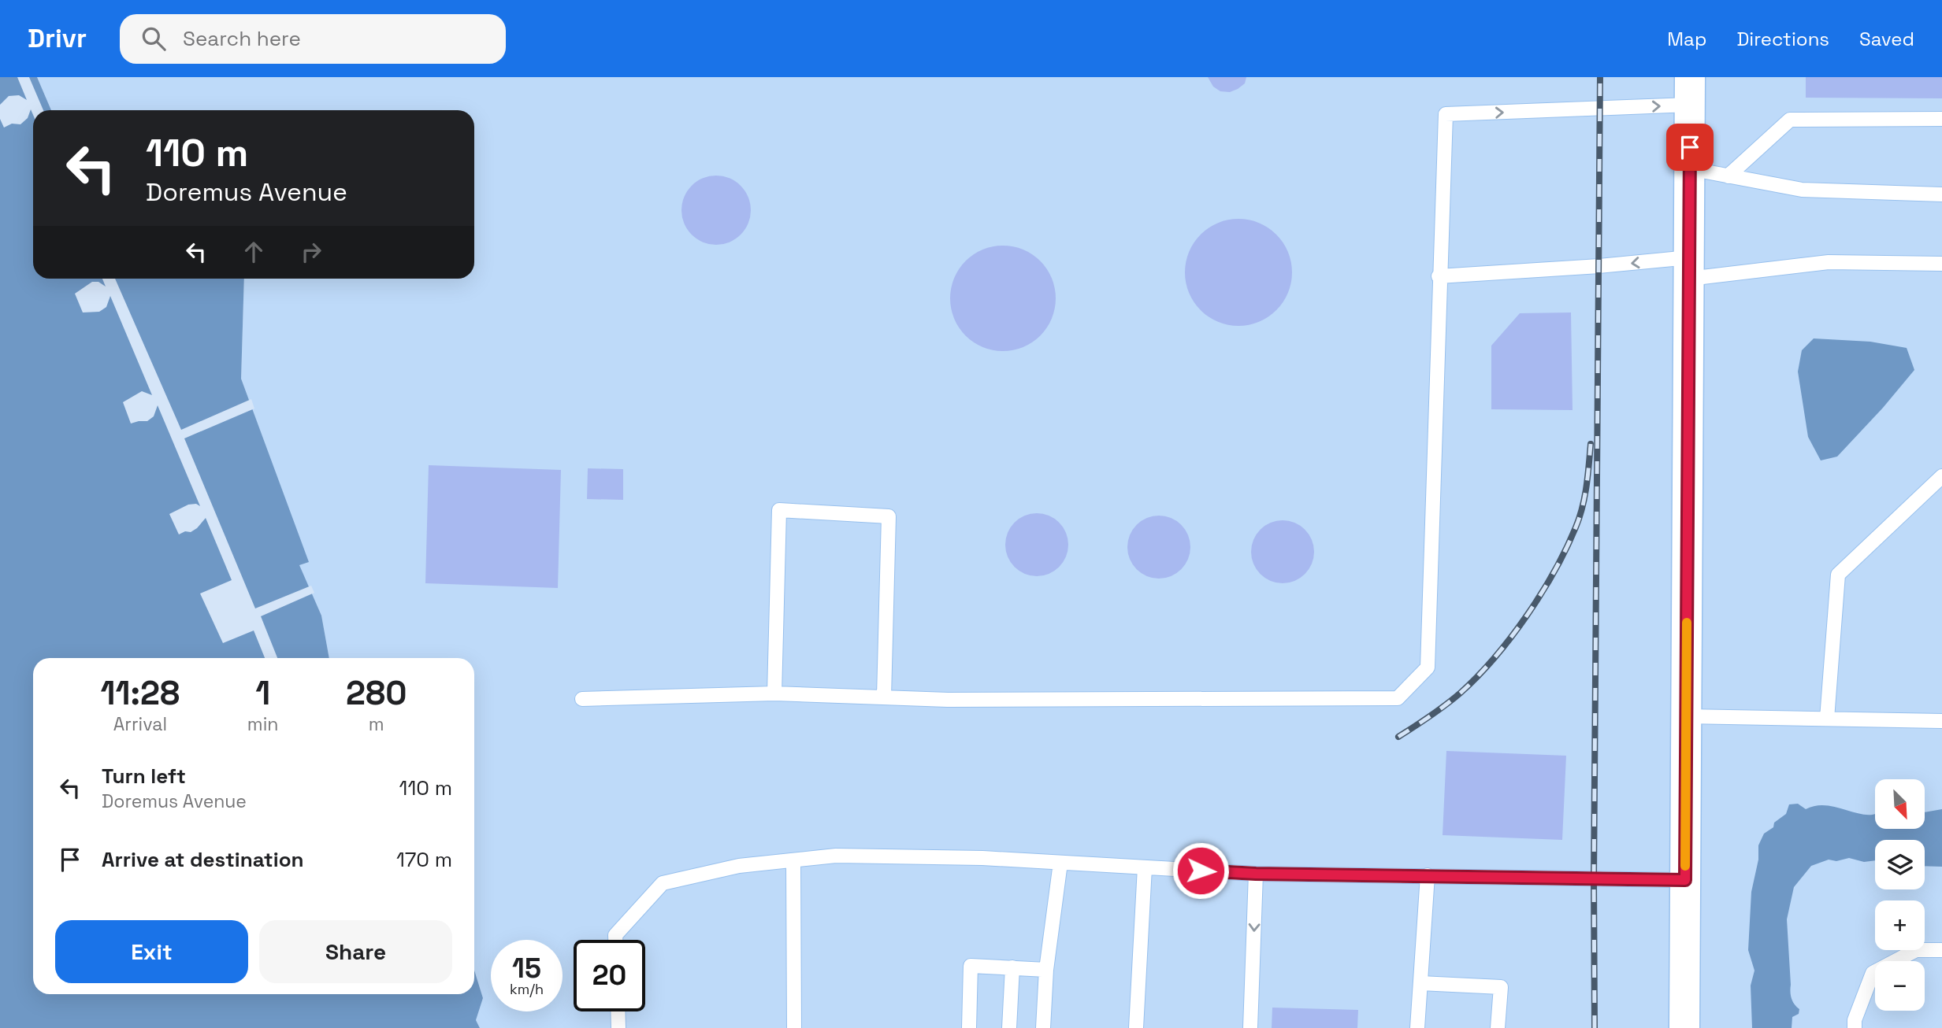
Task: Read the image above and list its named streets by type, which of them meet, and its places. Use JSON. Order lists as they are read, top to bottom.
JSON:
{
  "north": "bottom right",
  "page": {
    "header": "Drivr",
    "search": "Search here",
    "nav": ["Map", "Directions", "Saved"],
    "turn": ["110 m", "Doremus Avenue"],
    "eta": [
      "11:28",
      "Arrival",
      "1",
      "min",
      "280",
      "m"
    ],
    "list": [
      {
        "name": "Turn left",
        "note": "Doremus Avenue",
        "value": "110 m"
      },
      {
        "name": "Arrive at destination",
        "value": "170 m"
      }
    ],
    "map_buttons": ["+", "−"],
    "buttons": ["Exit", "Share"],
    "speed": "15 km/h",
    "limit": "20"
  }
}
